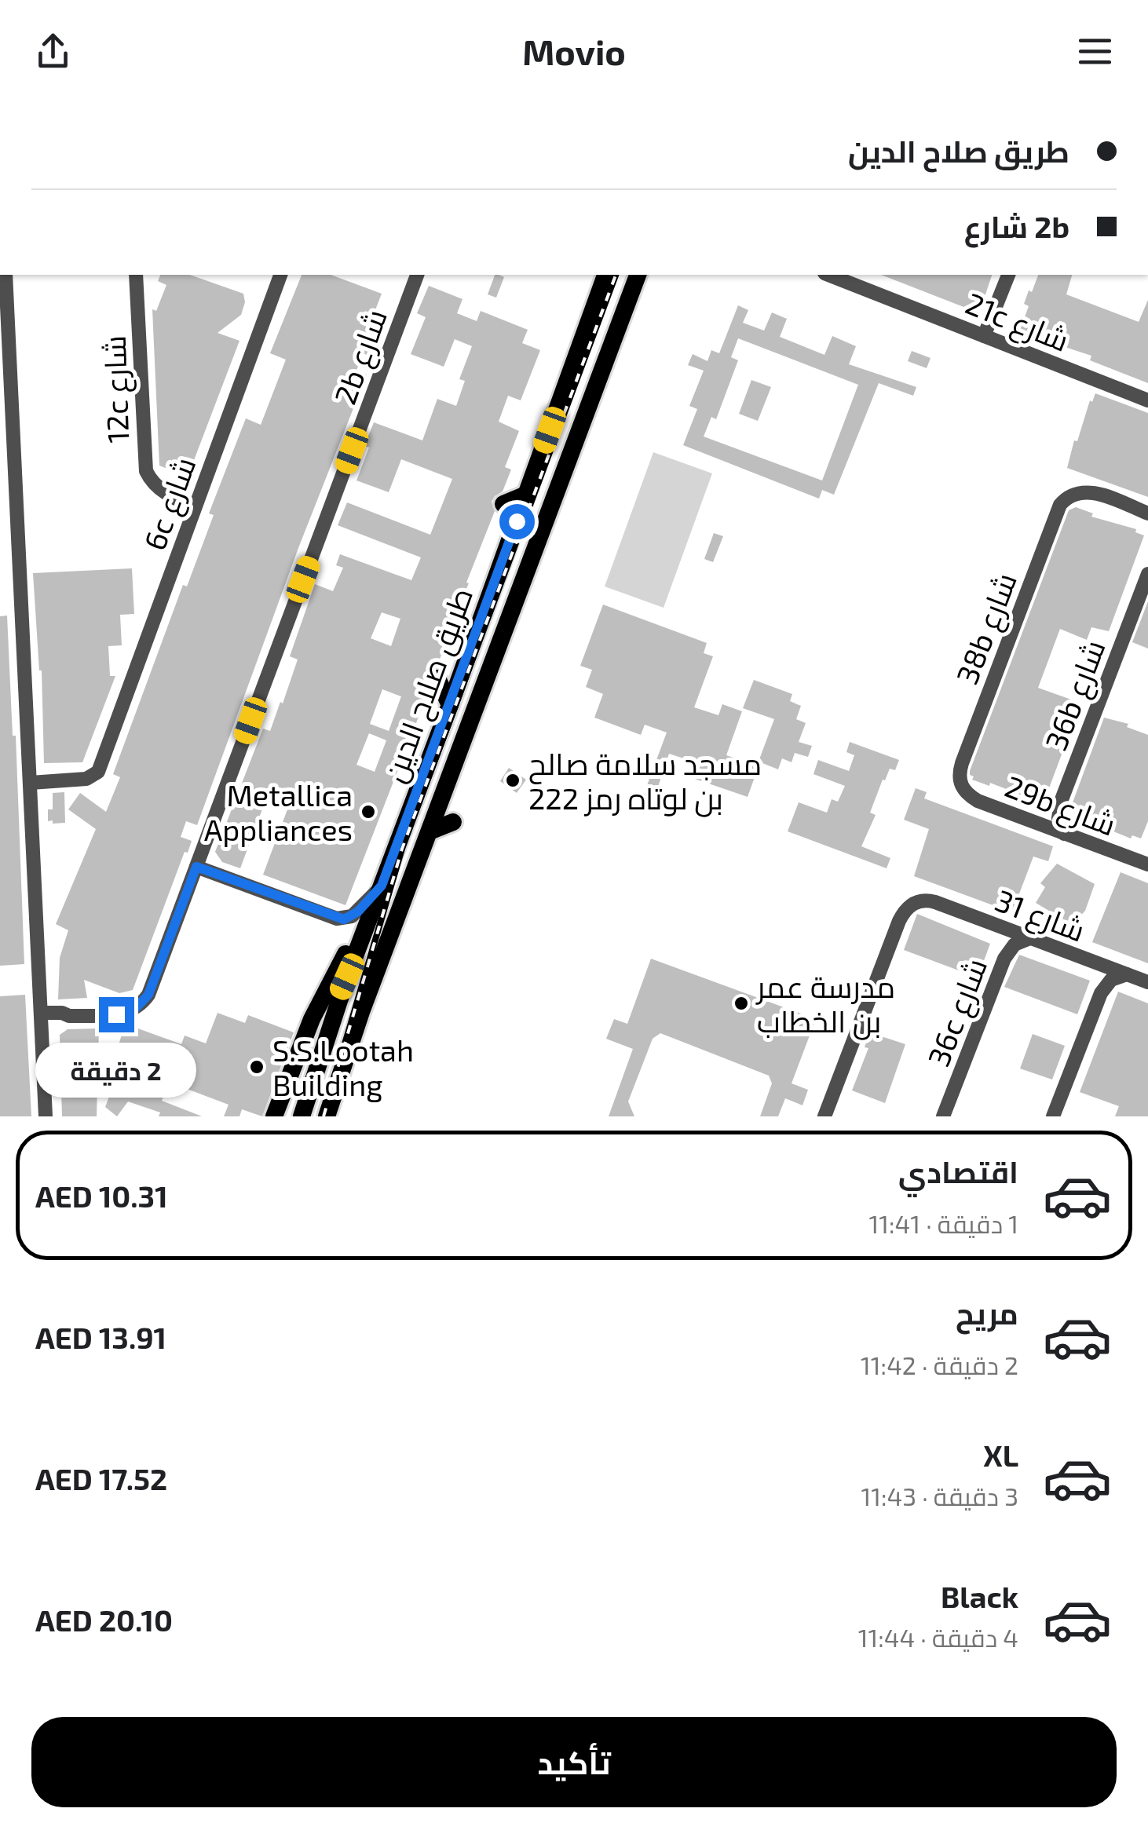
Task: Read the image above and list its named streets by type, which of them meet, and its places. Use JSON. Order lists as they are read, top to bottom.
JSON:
{
  "streets": {
    "main road": ["طريق صلاح الدين"],
    "street": [
      "21c شارع",
      "2b شارع",
      "12c شارع",
      "6c شارع",
      "38b شارع",
      "36b شارع",
      "29b شارع",
      "شارع 31",
      "36c شارع"
    ]
  },
  "crossings": [
    ["12c شارع", "6c شارع"],
    ["38b شارع", "29b شارع"],
    ["36b شارع", "29b شارع"],
    ["شارع 31", "36c شارع"]
  ],
  "places": [
    "مسجد سلامة صالح بن لوتاه رمز 222",
    "Metallica Appliances",
    "مدرسة عمر بن الخطاب",
    "S.S.Lootah Building"
  ],
  "page": {
    "header": "Movio",
    "banner": ["طريق صلاح الدين", "2b شارع"],
    "bubble": "2 دقيقة",
    "list": [
      {
        "name": "اقتصادي",
        "note": "1 دقيقة · 11:41",
        "value": "AED 10.31"
      },
      {
        "name": "مريح",
        "note": "2 دقيقة · 11:42",
        "value": "AED 13.91"
      },
      {
        "name": "XL",
        "note": "3 دقيقة · 11:43",
        "value": "AED 17.52"
      },
      {
        "name": "Black",
        "note": "4 دقيقة · 11:44",
        "value": "AED 20.10"
      }
    ],
    "buttons": "تأكيد"
  }
}
